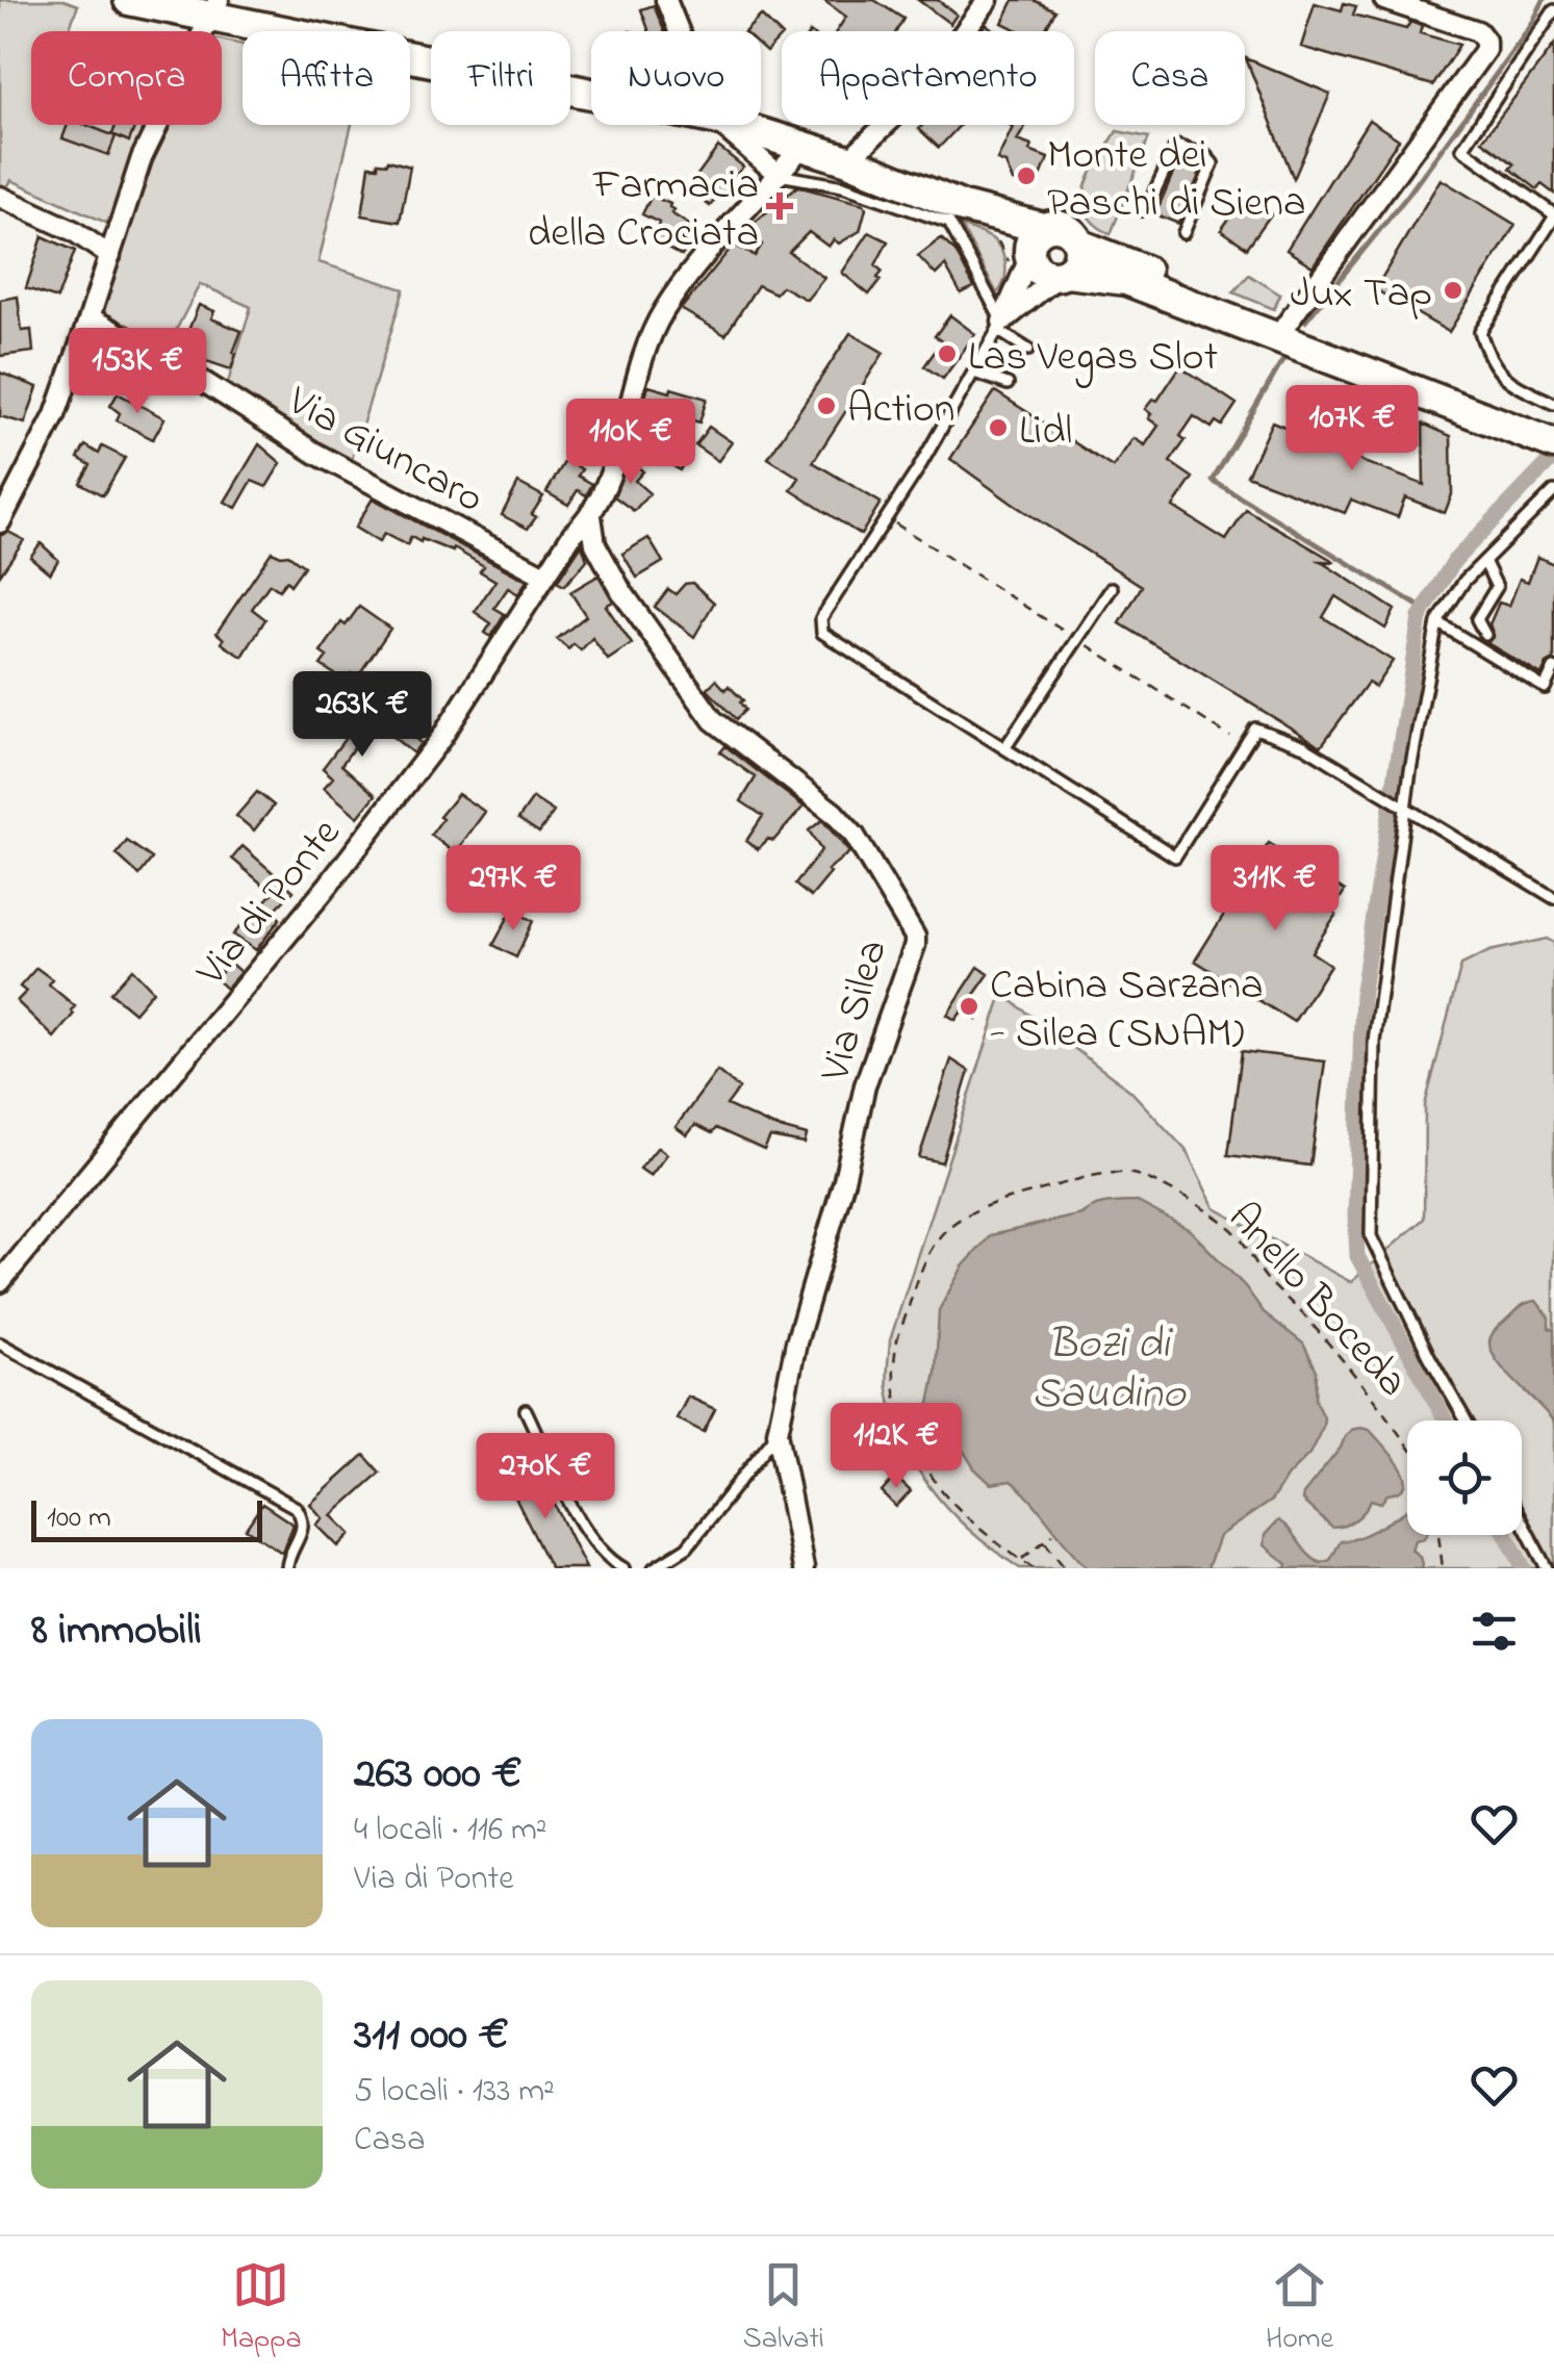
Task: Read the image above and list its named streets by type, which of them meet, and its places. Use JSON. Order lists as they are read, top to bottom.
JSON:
{
  "streets": {
    "street": ["Via Giuncaro", "Via di Ponte", "Via Silea"],
    "path": ["Anello Boceda"]
  },
  "crossings": [
    ["Via Giuncaro", "Via di Ponte"],
    ["Via di Ponte", "Via Silea"]
  ],
  "water": ["Bozi di Saudino"],
  "places": {
    "other": [
      "Monte dei Paschi di Siena",
      "Jux Tap",
      "Las Vegas Slot",
      "Action",
      "Lidl",
      "Cabina Sarzana - Silea (SNAM)"
    ],
    "health": ["Farmacia della Crociata"]
  },
  "scale_bar": "100 m",
  "page": {
    "chip": [
      "Compra",
      "Affitta",
      "Filtri",
      "Nuovo",
      "Appartamento",
      "Casa"
    ],
    "price": [
      "153K €",
      "107K €",
      "110K €",
      "263K €",
      "297K €",
      "311K €",
      "112K €",
      "270K €"
    ],
    "scale": "100 m",
    "heading": "8 immobili",
    "list": [
      {
        "name": "263 000 €",
        "note": "4 locali · 116 m² · Via di Ponte"
      },
      {
        "name": "311 000 €",
        "note": "5 locali · 133 m² · Casa"
      }
    ],
    "tabs": ["Mappa", "Salvati", "Home"]
  }
}
